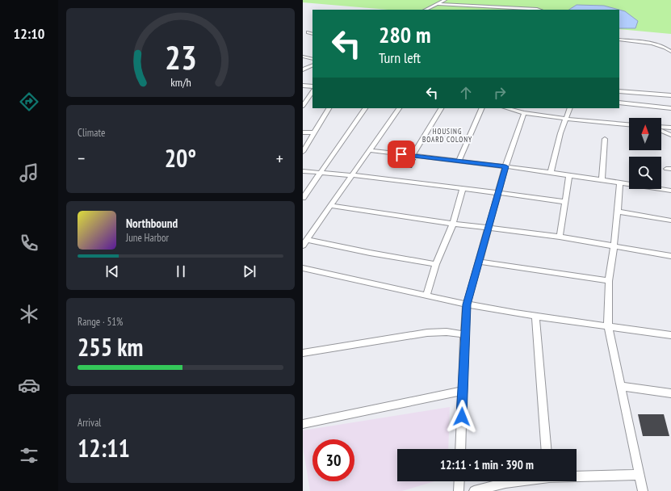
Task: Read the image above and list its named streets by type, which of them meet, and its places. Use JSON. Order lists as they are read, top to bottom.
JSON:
{
  "districts": ["HOUSING BOARD COLONY"],
  "north": "top",
  "page": {
    "tabs": "12:10",
    "turn": ["280 m", "Turn left"],
    "tile": [
      "Climate",
      ["Range · 51%", "255 km"],
      ["Arrival", "12:11"]
    ],
    "heat": ["−", "20°", "+"],
    "song": ["Northbound", "June Harbor"],
    "limit": "30",
    "trip": "12:11 · 1 min · 390 m",
    "gauge": ["23", "km/h"]
  }
}
